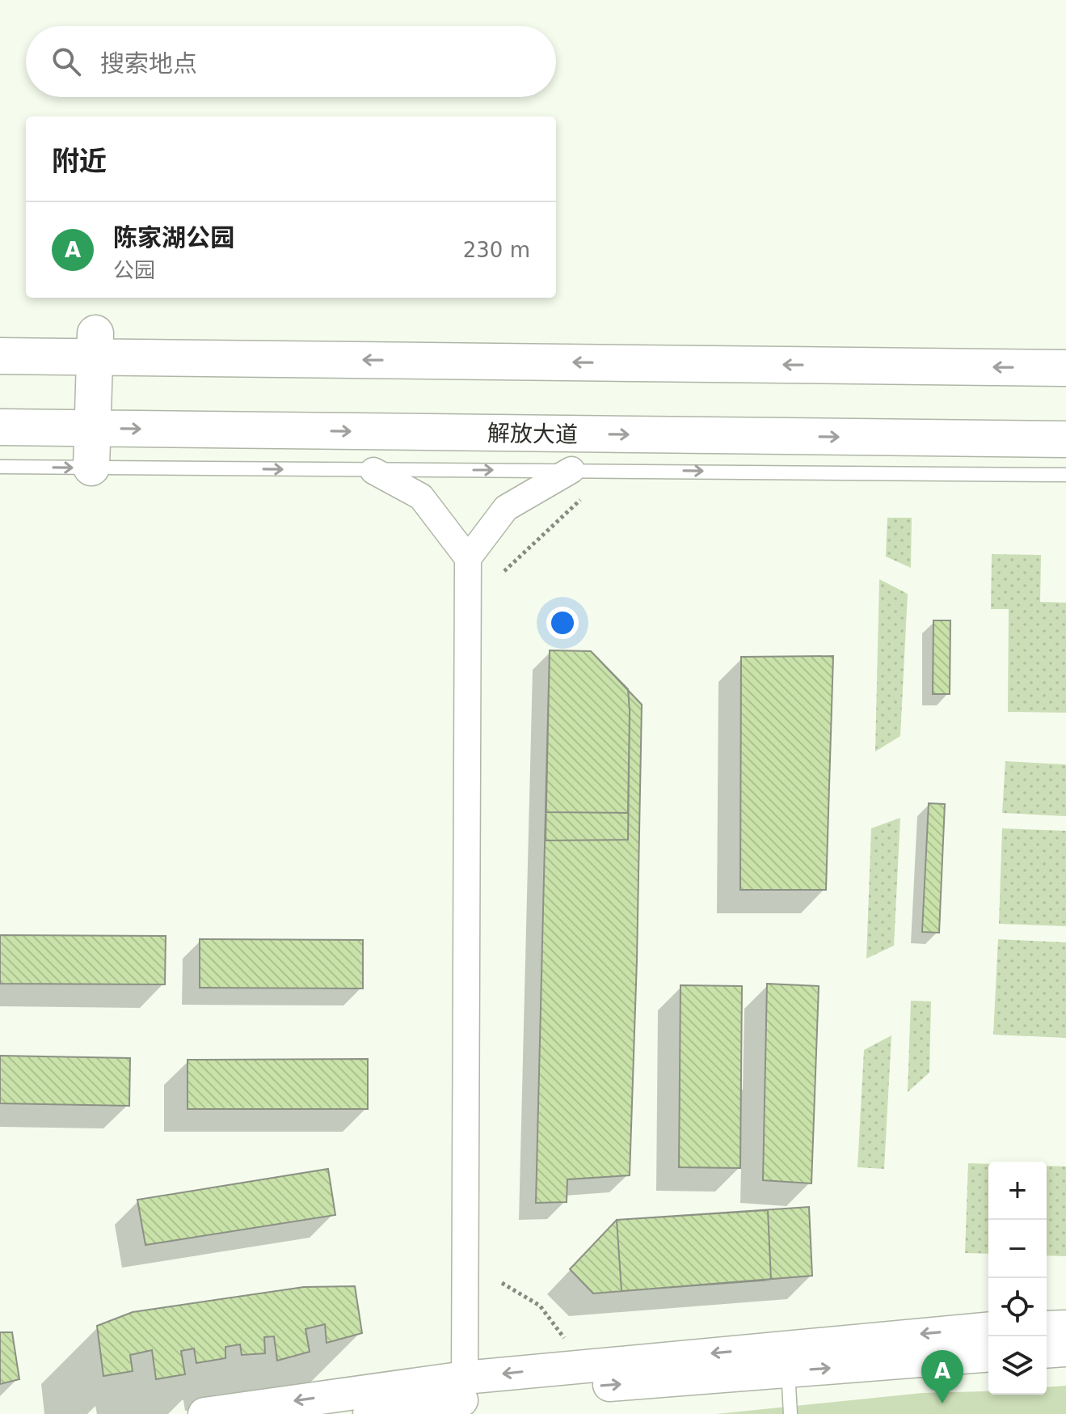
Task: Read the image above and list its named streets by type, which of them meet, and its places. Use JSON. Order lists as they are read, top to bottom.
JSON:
{
  "streets": {
    "main road": ["解放大道"]
  },
  "page": {
    "search": "搜索地点",
    "heading": "附近",
    "list": [
      {
        "mark": "A",
        "name": "陈家湖公园",
        "note": "公园",
        "value": "230 m"
      }
    ],
    "map_buttons": ["+", "−"],
    "pins": "A"
  }
}
